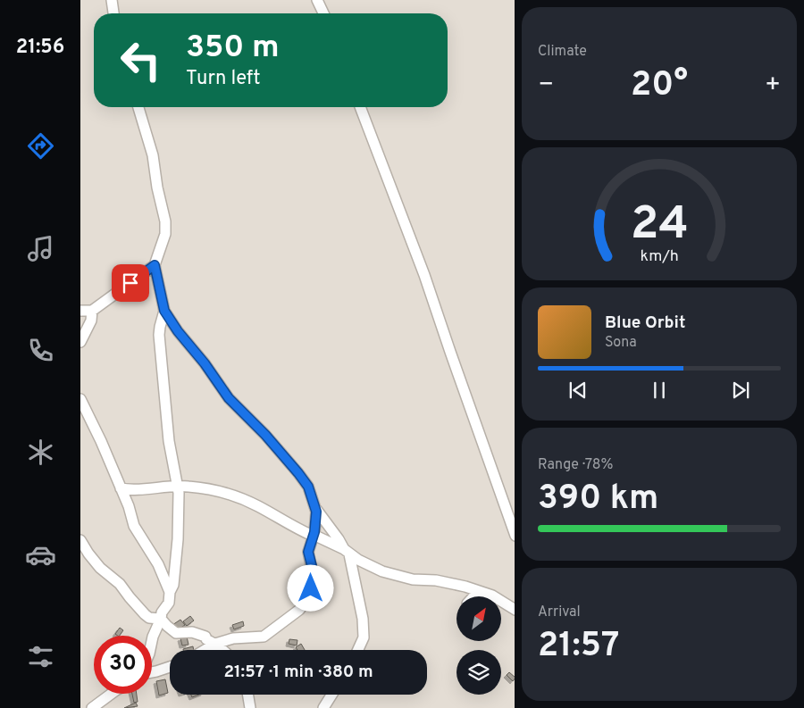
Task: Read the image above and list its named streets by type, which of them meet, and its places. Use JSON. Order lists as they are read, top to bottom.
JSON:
{
  "north": "top right",
  "page": {
    "tabs": "21:56",
    "tile": [
      "Climate",
      ["Range · 78%", "390 km"],
      ["Arrival", "21:57"]
    ],
    "turn": ["350 m", "Turn left"],
    "heat": ["−", "20°", "+"],
    "song": ["Blue Orbit", "Sona"],
    "limit": "30",
    "trip": "21:57 · 1 min · 380 m",
    "gauge": ["24", "km/h"]
  }
}
